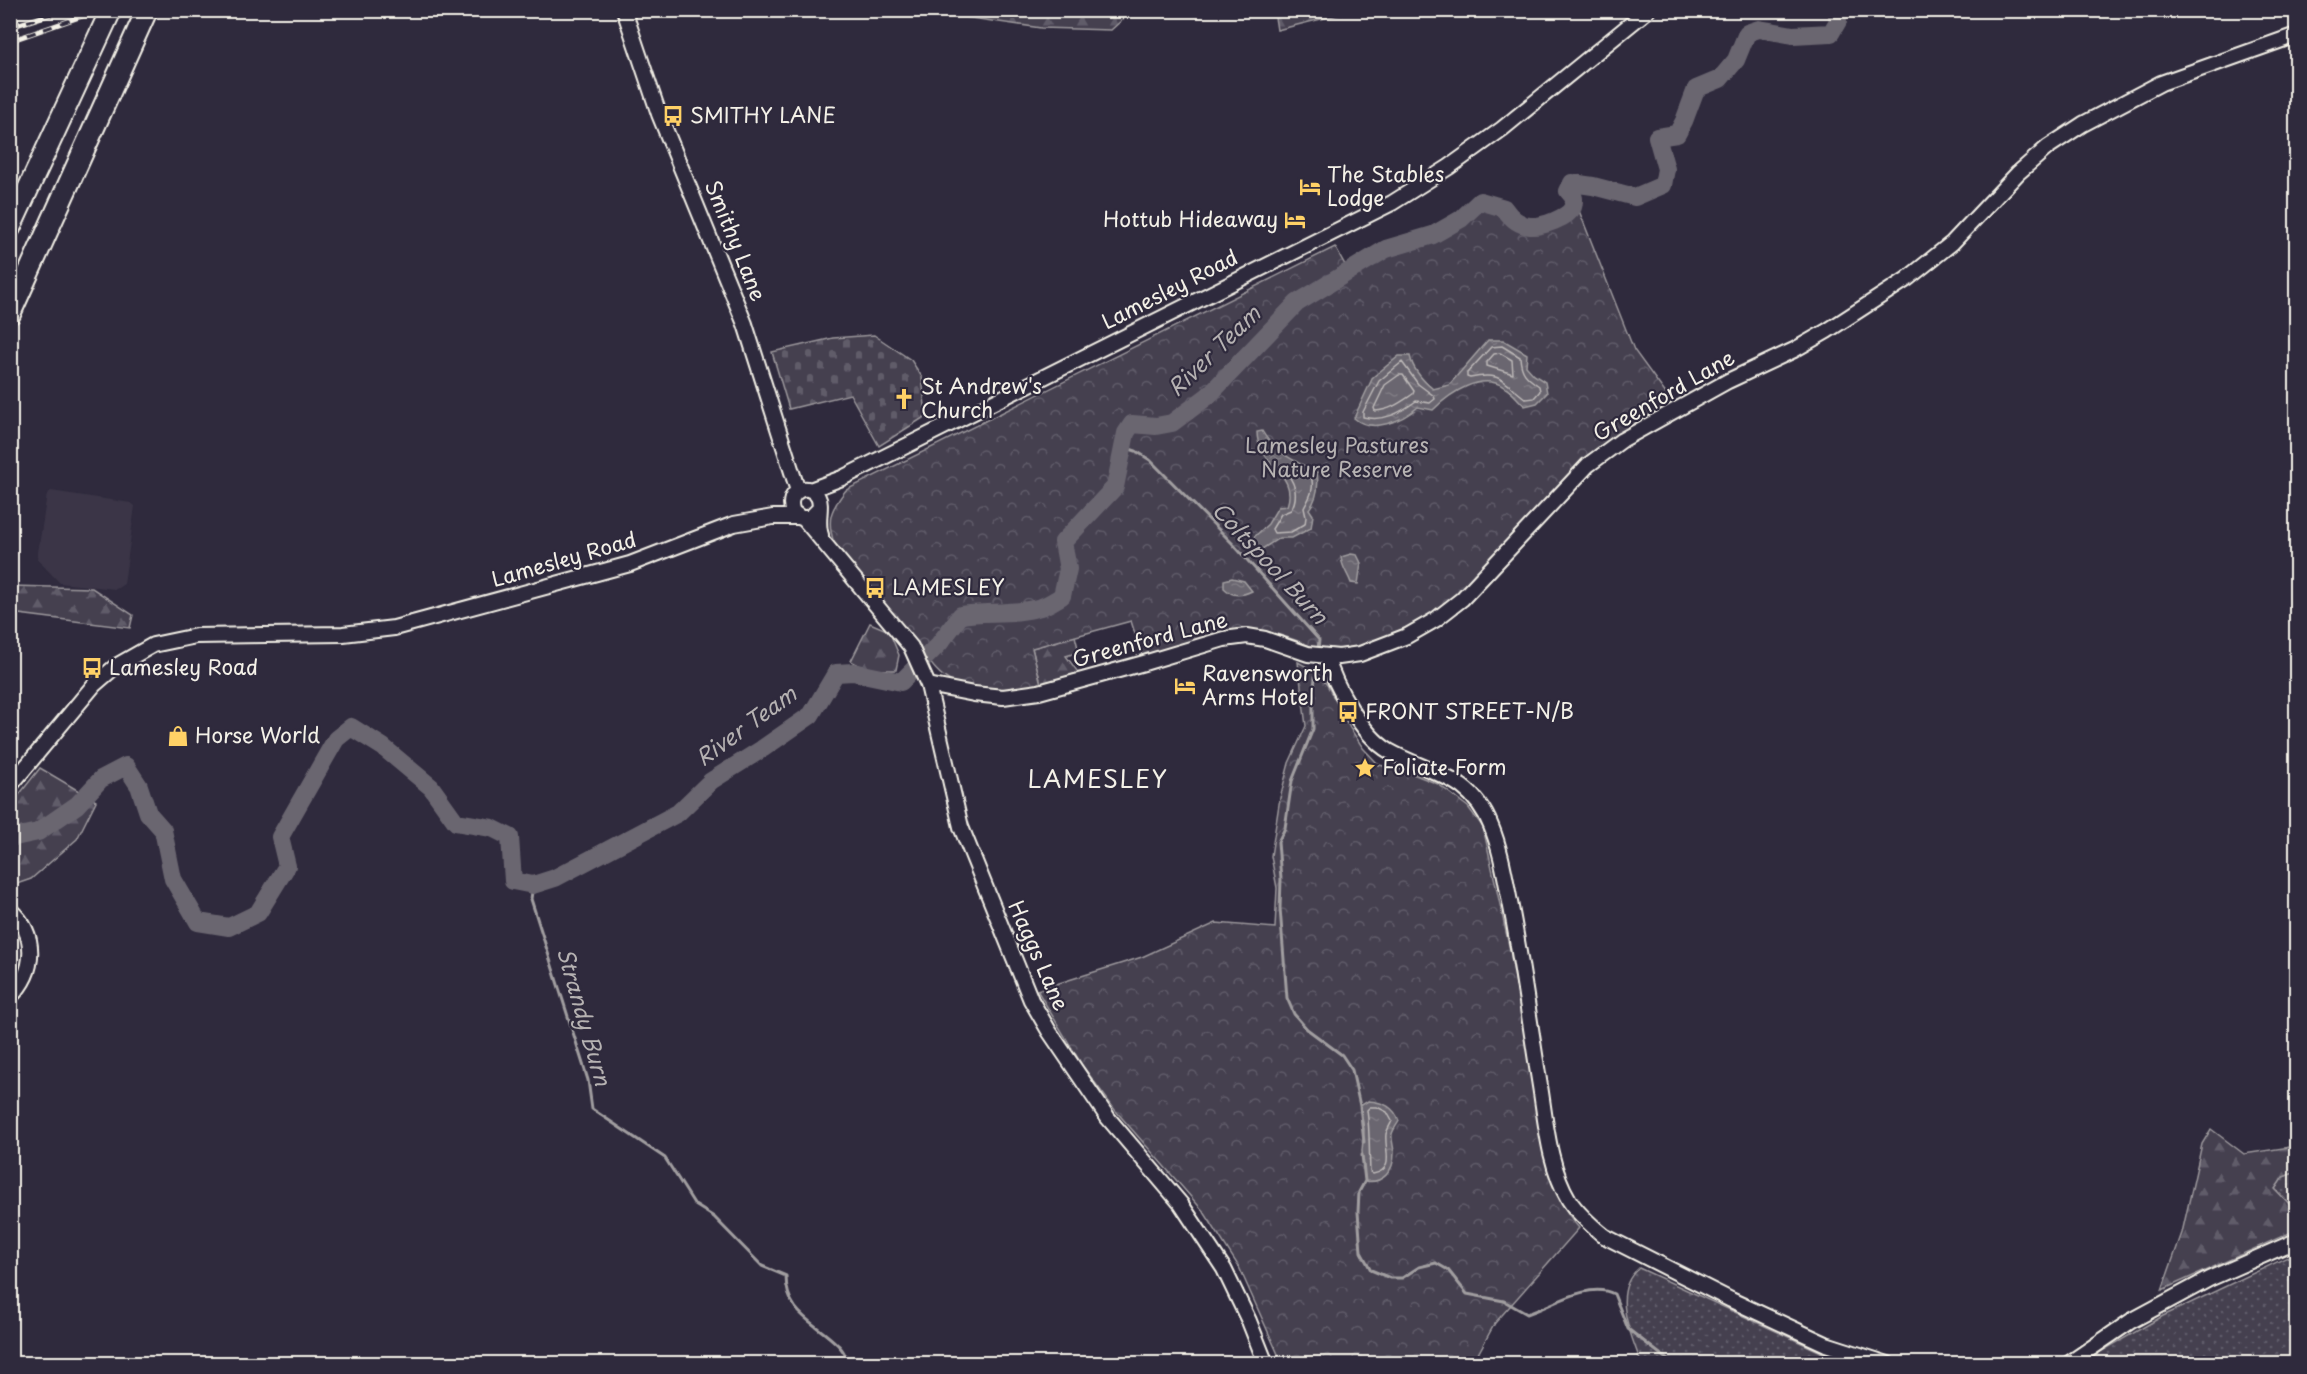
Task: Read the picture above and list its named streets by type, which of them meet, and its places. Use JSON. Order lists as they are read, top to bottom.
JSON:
{
  "streets": {
    "street": [
      "Smithy Lane",
      "Lamesley Road",
      "Greenford Lane",
      "Haggs Lane"
    ]
  },
  "crossings": [
    ["Smithy Lane", "Lamesley Road"],
    ["Smithy Lane", "Haggs Lane"],
    ["Lamesley Road", "Haggs Lane"],
    ["Greenford Lane", "Haggs Lane"]
  ],
  "districts": ["LAMESLEY"],
  "water": ["River Team", "Coltspool Burn", "Strandy Burn"],
  "parks": ["Lamesley Pastures Nature Reserve"],
  "places": {
    "bus stop": [
      "SMITHY LANE",
      "LAMESLEY",
      "Lamesley Road",
      "FRONT STREET-N/B"
    ],
    "hotel": ["The Stables Lodge", "Hottub Hideaway", "Ravensworth Arms Hotel"],
    "church": ["St Andrew's Church"],
    "shop": ["Horse World"],
    "place": ["Foliate Form"]
  }
}
